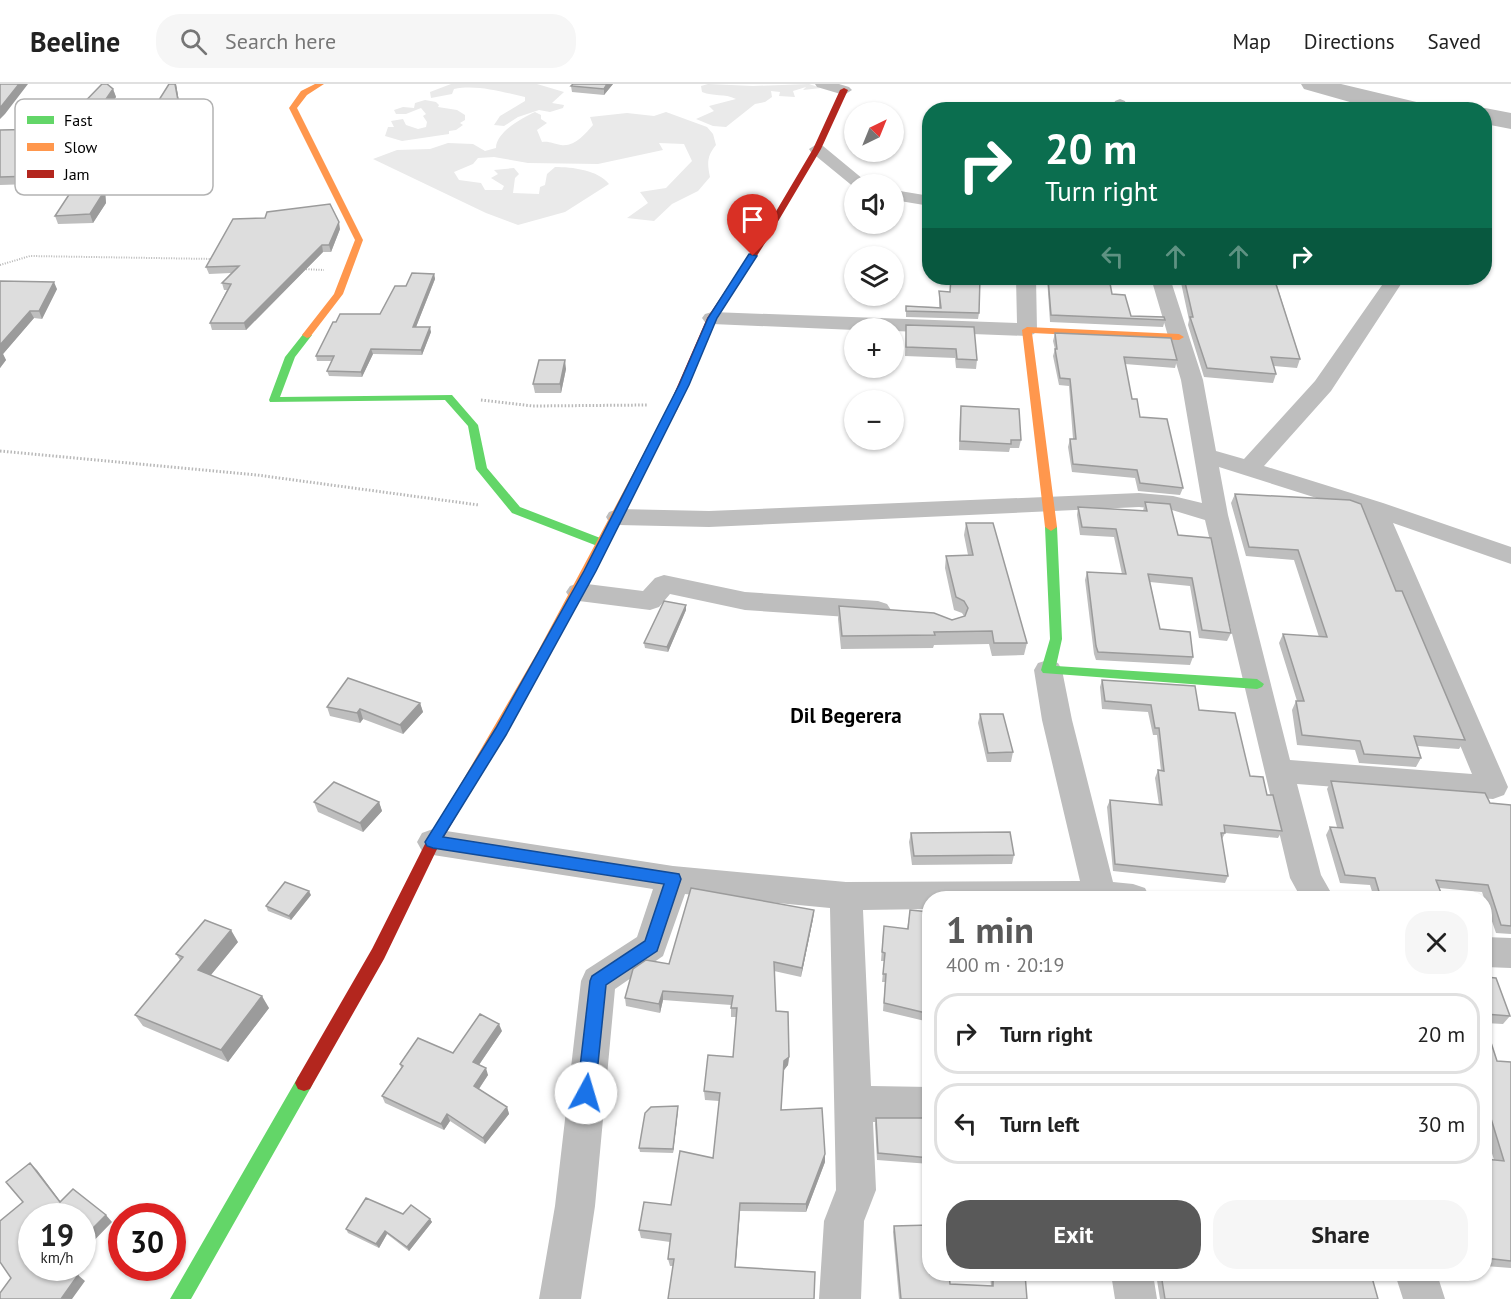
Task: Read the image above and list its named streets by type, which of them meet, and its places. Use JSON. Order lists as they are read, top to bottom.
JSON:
{
  "districts": ["Dil Begerera"],
  "legend": ["Fast", "Slow", "Jam"],
  "north": "top right",
  "page": {
    "header": "Beeline",
    "search": "Search here",
    "nav": ["Map", "Directions", "Saved"],
    "map_buttons": ["+", "−"],
    "turn": ["20 m", "Turn right"],
    "heading": ["1 min", "400 m · 20:19"],
    "list": [
      {
        "name": "Turn right",
        "value": "20 m"
      },
      {
        "name": "Turn left",
        "value": "30 m"
      }
    ],
    "buttons": ["Exit", "Share"],
    "speed": "19 km/h",
    "limit": "30"
  }
}
